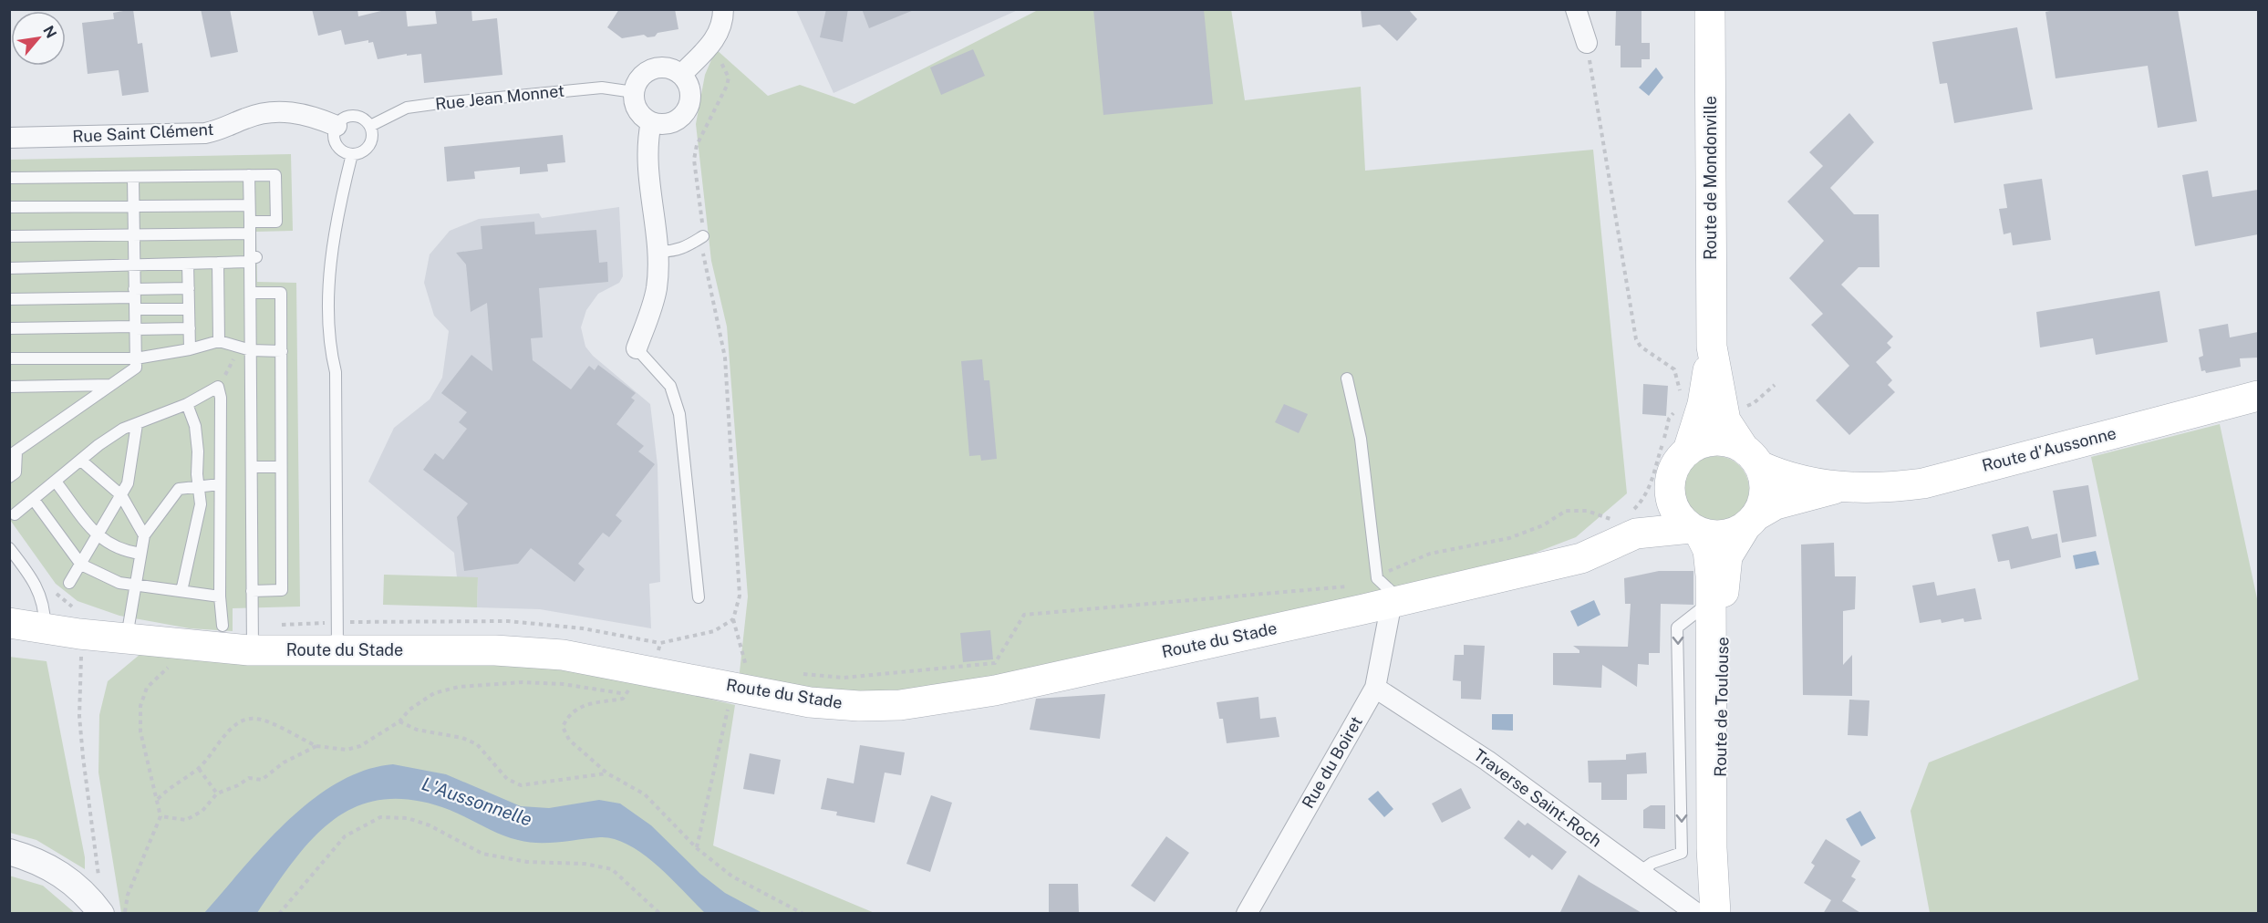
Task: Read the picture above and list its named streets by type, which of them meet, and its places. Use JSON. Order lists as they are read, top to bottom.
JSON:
{
  "streets": {
    "main road": [
      "Route de Mondonville",
      "Route d'Aussonne",
      "Route du Stade",
      "Route de Toulouse"
    ],
    "street": ["Rue Saint Clément", "Rue du Boiret", "Traverse Saint-Roch"],
    "lane": ["Rue Jean Monnet"]
  },
  "crossings": [
    ["Rue Jean Monnet", "Rue Saint Clément"],
    ["Route de Mondonville", "Route d'Aussonne"],
    ["Route de Mondonville", "Route du Stade"],
    ["Route de Mondonville", "Route de Toulouse"],
    ["Route d'Aussonne", "Route du Stade"],
    ["Route d'Aussonne", "Route de Toulouse"],
    ["Route du Stade", "Route de Toulouse"],
    ["Route du Stade", "Rue du Boiret"],
    ["Rue du Boiret", "Traverse Saint-Roch"]
  ],
  "water": ["L'Aussonnelle"],
  "north": "top right"
}
